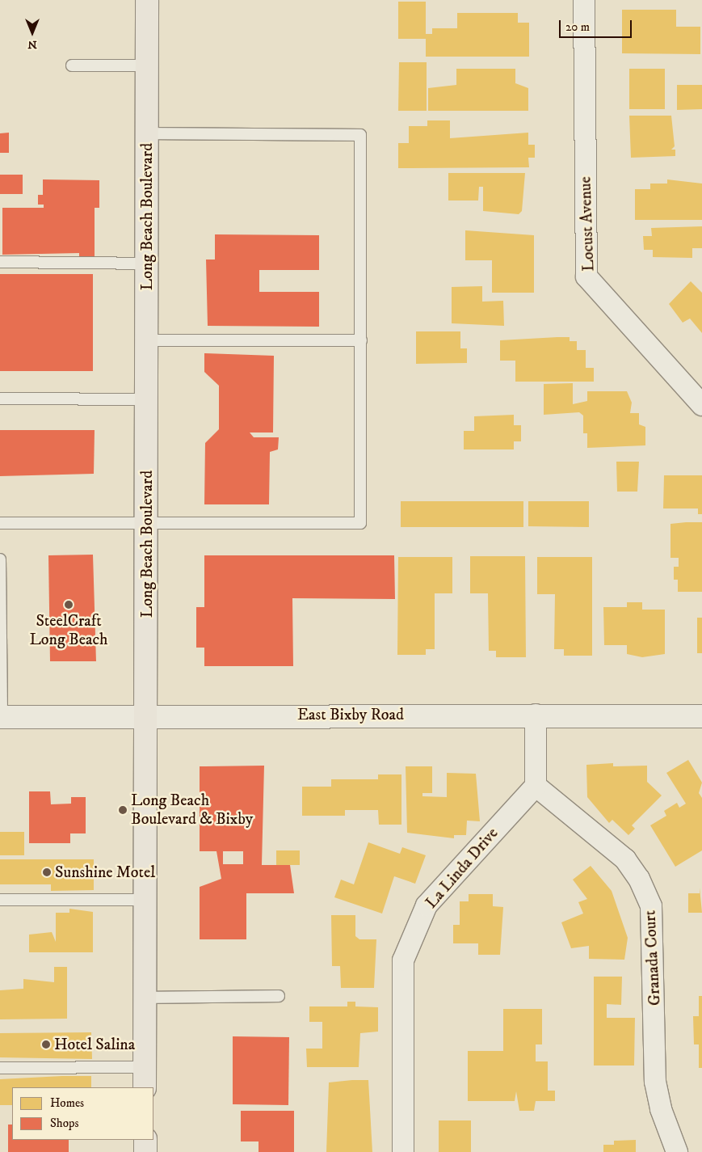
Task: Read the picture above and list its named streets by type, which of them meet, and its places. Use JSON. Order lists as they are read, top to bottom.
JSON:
{
  "streets": {
    "main road": ["Long Beach Boulevard"],
    "street": [
      "Locust Avenue",
      "East Bixby Road",
      "La Linda Drive",
      "Granada Court"
    ]
  },
  "crossings": [
    ["Long Beach Boulevard", "East Bixby Road"],
    ["La Linda Drive", "Granada Court"]
  ],
  "places": [
    "SteelCraft Long Beach",
    "Long Beach Boulevard & Bixby",
    "Sunshine Motel",
    "Hotel Salina"
  ],
  "legend": ["Homes", "Shops"],
  "scale_bar": "20 m",
  "north": "bottom"
}
